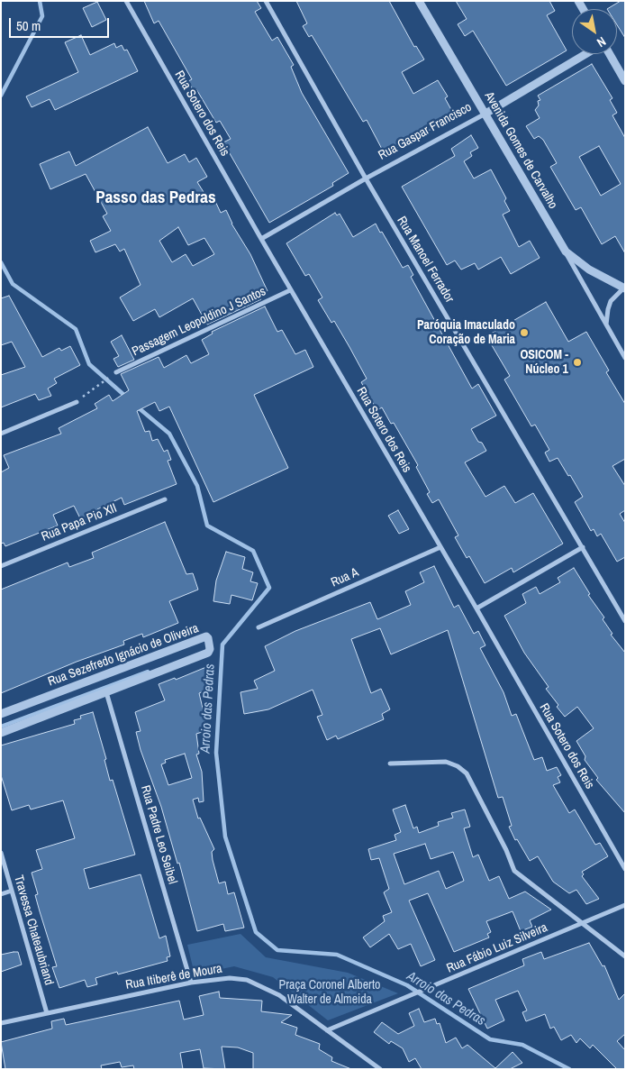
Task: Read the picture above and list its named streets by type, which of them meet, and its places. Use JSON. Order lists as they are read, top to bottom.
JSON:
{
  "streets": {
    "street": [
      "Rua Sotero dos Reis",
      "Rua Gaspar Francisco",
      "Avenida Gomes de Carvalho",
      "Rua Manoel Ferrador",
      "Passagem Leopoldino J Santos",
      "Rua Papa Pio XII",
      "Rua A",
      "Rua Sezefredo Ignácio de Oliveira",
      "Rua Padre Leo Seibel",
      "Travessa Chateaubriand",
      "Rua Fábio Luiz Silveira",
      "Rua Itiberê de Moura"
    ]
  },
  "crossings": [
    ["Rua Sotero dos Reis", "Rua Gaspar Francisco"],
    ["Rua Sotero dos Reis", "Passagem Leopoldino J Santos"],
    ["Rua Sotero dos Reis", "Rua A"],
    ["Rua Gaspar Francisco", "Avenida Gomes de Carvalho"],
    ["Rua Gaspar Francisco", "Rua Manoel Ferrador"],
    ["Rua Sezefredo Ignácio de Oliveira", "Rua Padre Leo Seibel"],
    ["Rua Padre Leo Seibel", "Rua Itiberê de Moura"],
    ["Travessa Chateaubriand", "Rua Itiberê de Moura"],
    ["Rua Fábio Luiz Silveira", "Rua Itiberê de Moura"]
  ],
  "districts": ["Passo das Pedras"],
  "water": ["Arroio das Pedras"],
  "parks": ["Praça Coronel Alberto Walter de Almeida"],
  "places": ["Paróquia Imaculado Coração de Maria", "OSICOM - Núcleo 1"],
  "scale_bar": "50 m",
  "north": "bottom right"
}
